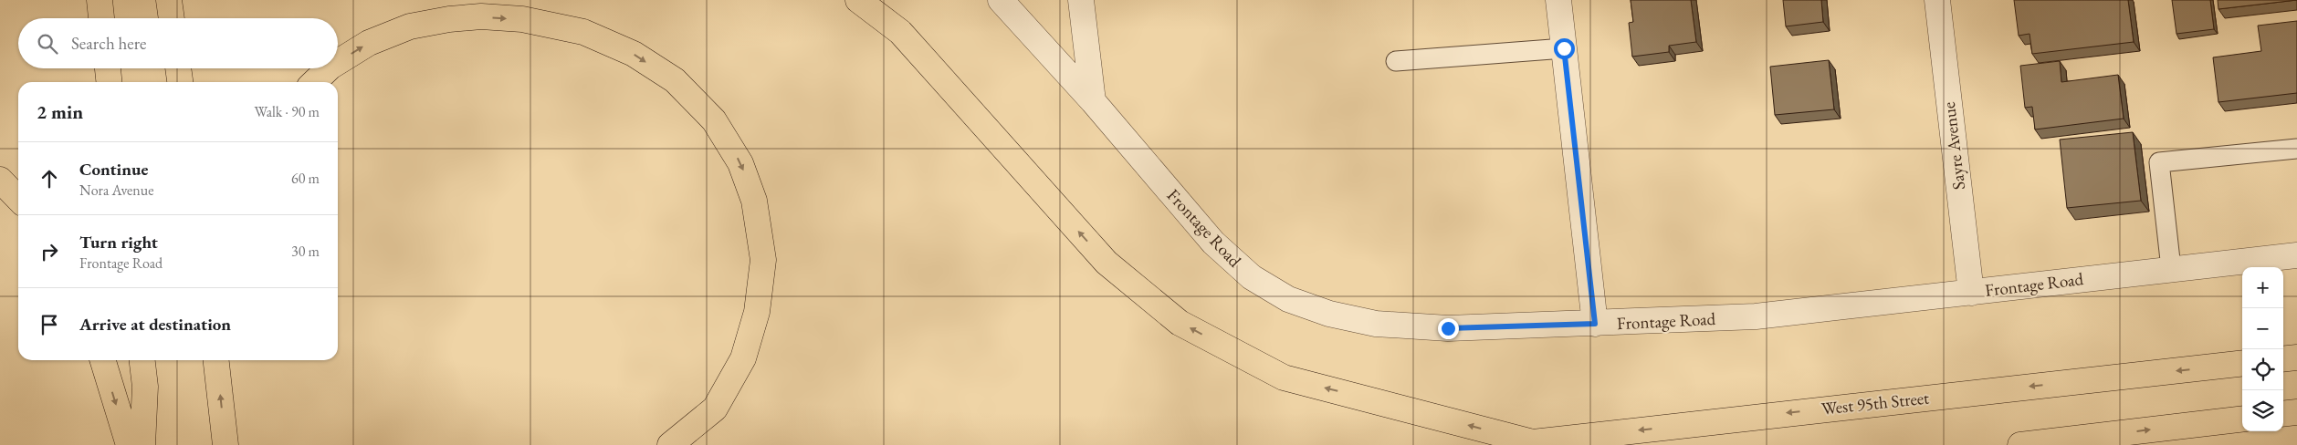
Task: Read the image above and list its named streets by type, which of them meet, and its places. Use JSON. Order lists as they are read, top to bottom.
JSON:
{
  "streets": {
    "main road": ["West 95th Street"],
    "street": ["Sayre Avenue", "Frontage Road"]
  },
  "crossings": [
    ["Sayre Avenue", "Frontage Road"]
  ],
  "page": {
    "search": "Search here",
    "heading": ["2 min", "Walk · 90 m"],
    "list": [
      ["Continue", "Nora Avenue", "60 m"],
      ["Turn right", "Frontage Road", "30 m"],
      "Arrive at destination"
    ],
    "map_buttons": ["+", "−"]
  }
}
